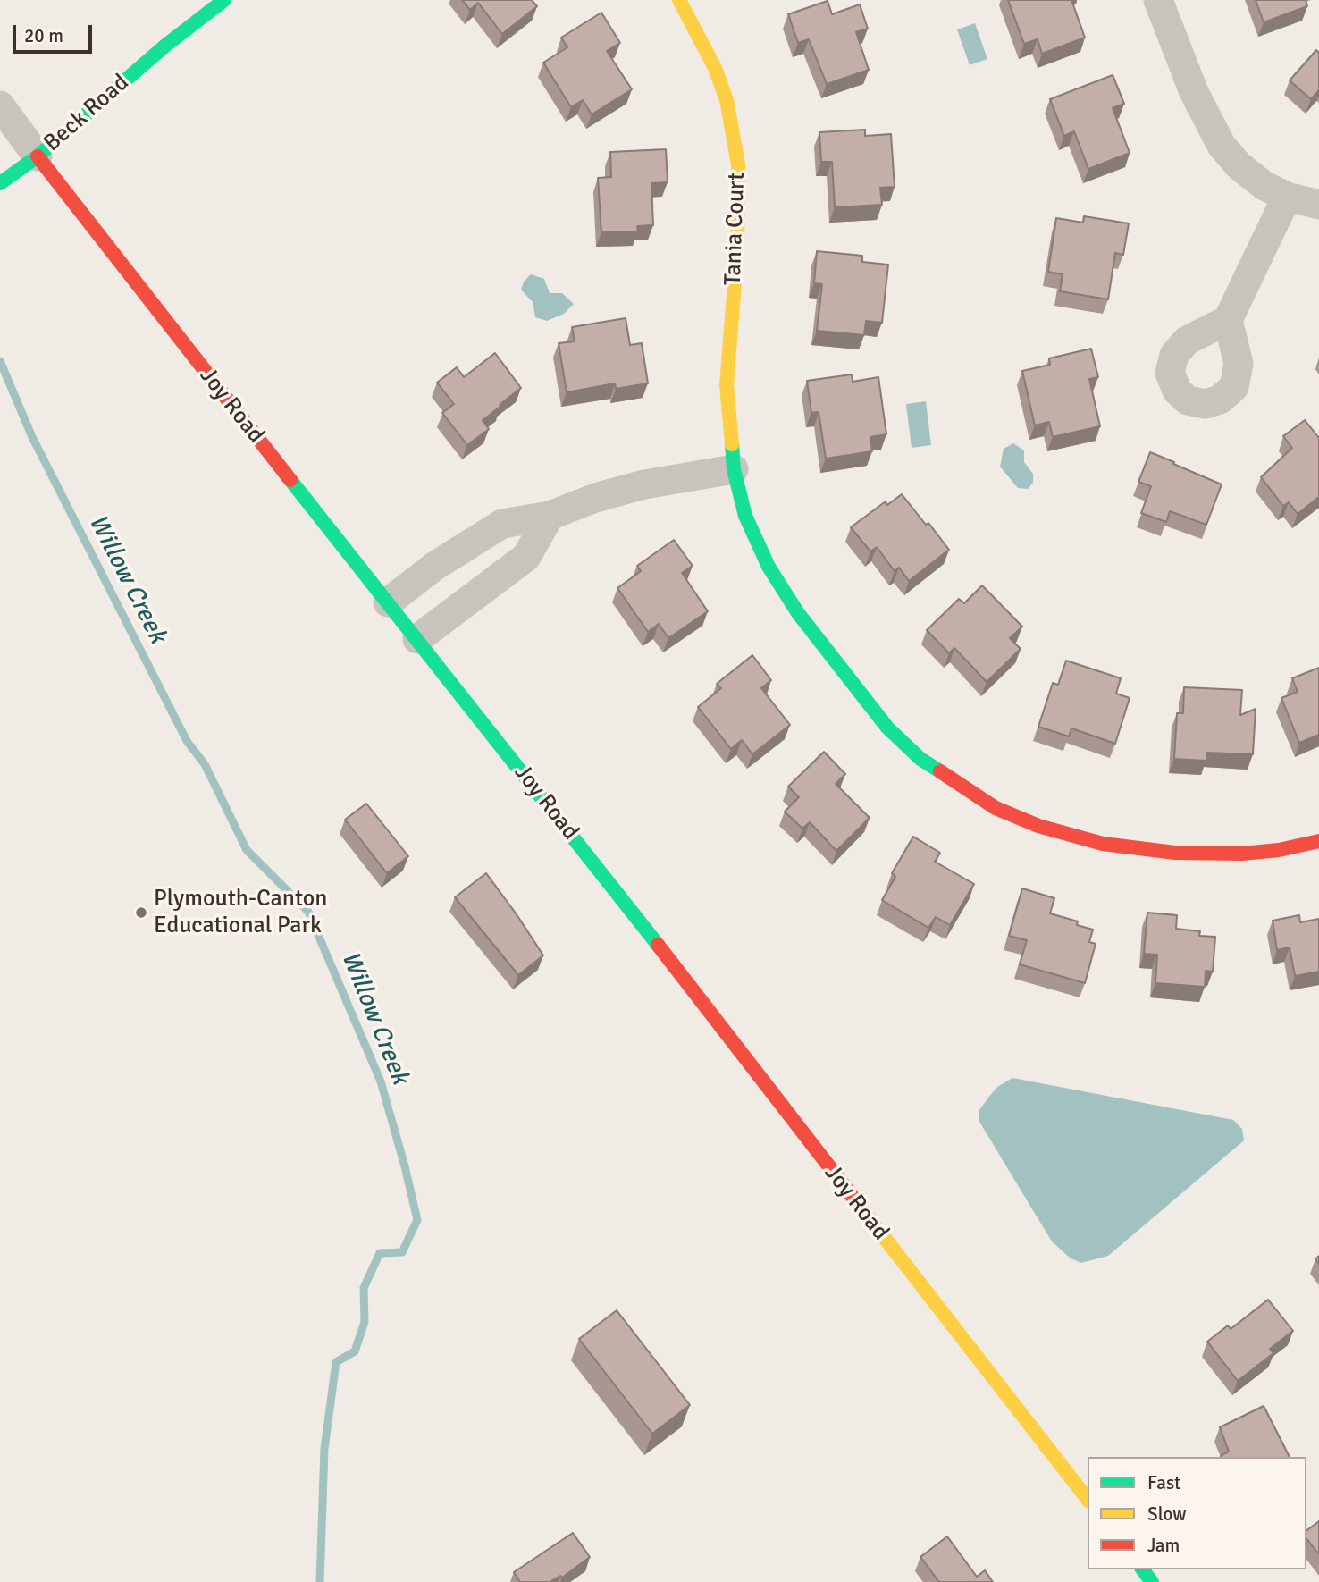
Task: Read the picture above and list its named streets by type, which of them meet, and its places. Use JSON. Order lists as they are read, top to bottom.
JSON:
{
  "streets": {
    "street": ["Beck Road", "Tania Court", "Joy Road"]
  },
  "crossings": [
    ["Beck Road", "Joy Road"]
  ],
  "water": ["Willow Creek"],
  "places": ["Plymouth-Canton Educational Park"],
  "legend": ["Fast", "Slow", "Jam"],
  "scale_bar": "20 m"
}
